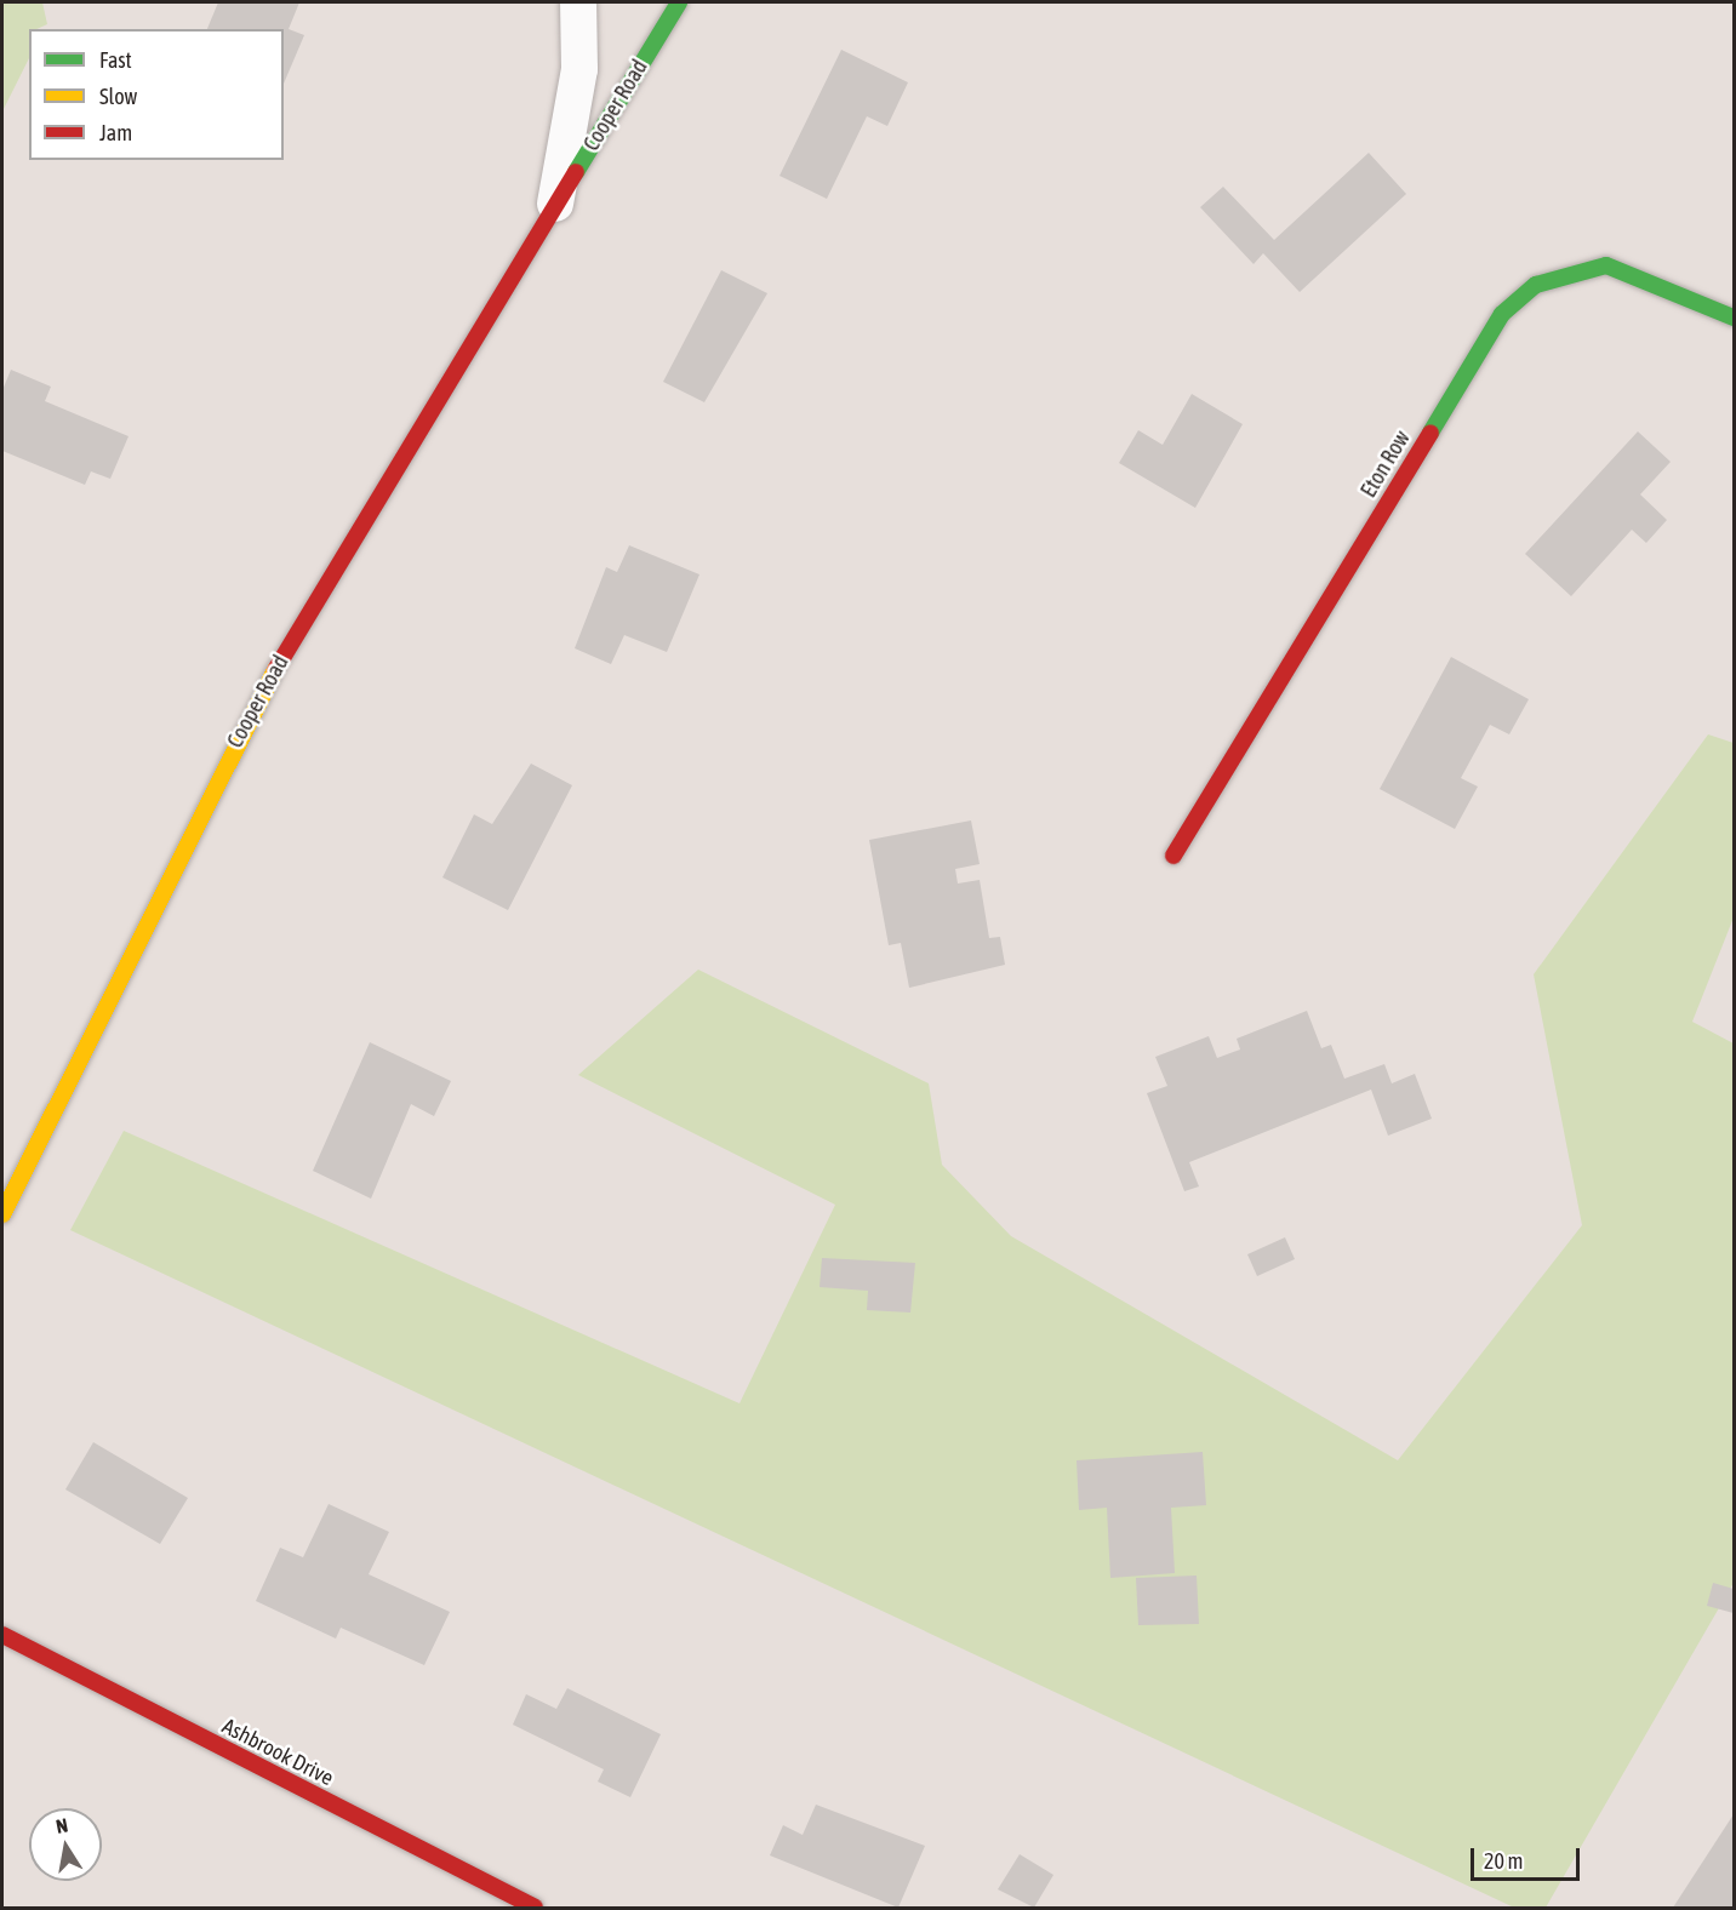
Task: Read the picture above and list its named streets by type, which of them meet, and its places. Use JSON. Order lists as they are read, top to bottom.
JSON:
{
  "streets": {
    "street": ["Cooper Road", "Eton Row", "Ashbrook Drive"]
  },
  "legend": ["Fast", "Slow", "Jam"],
  "scale_bar": "20 m",
  "north": "top"
}
